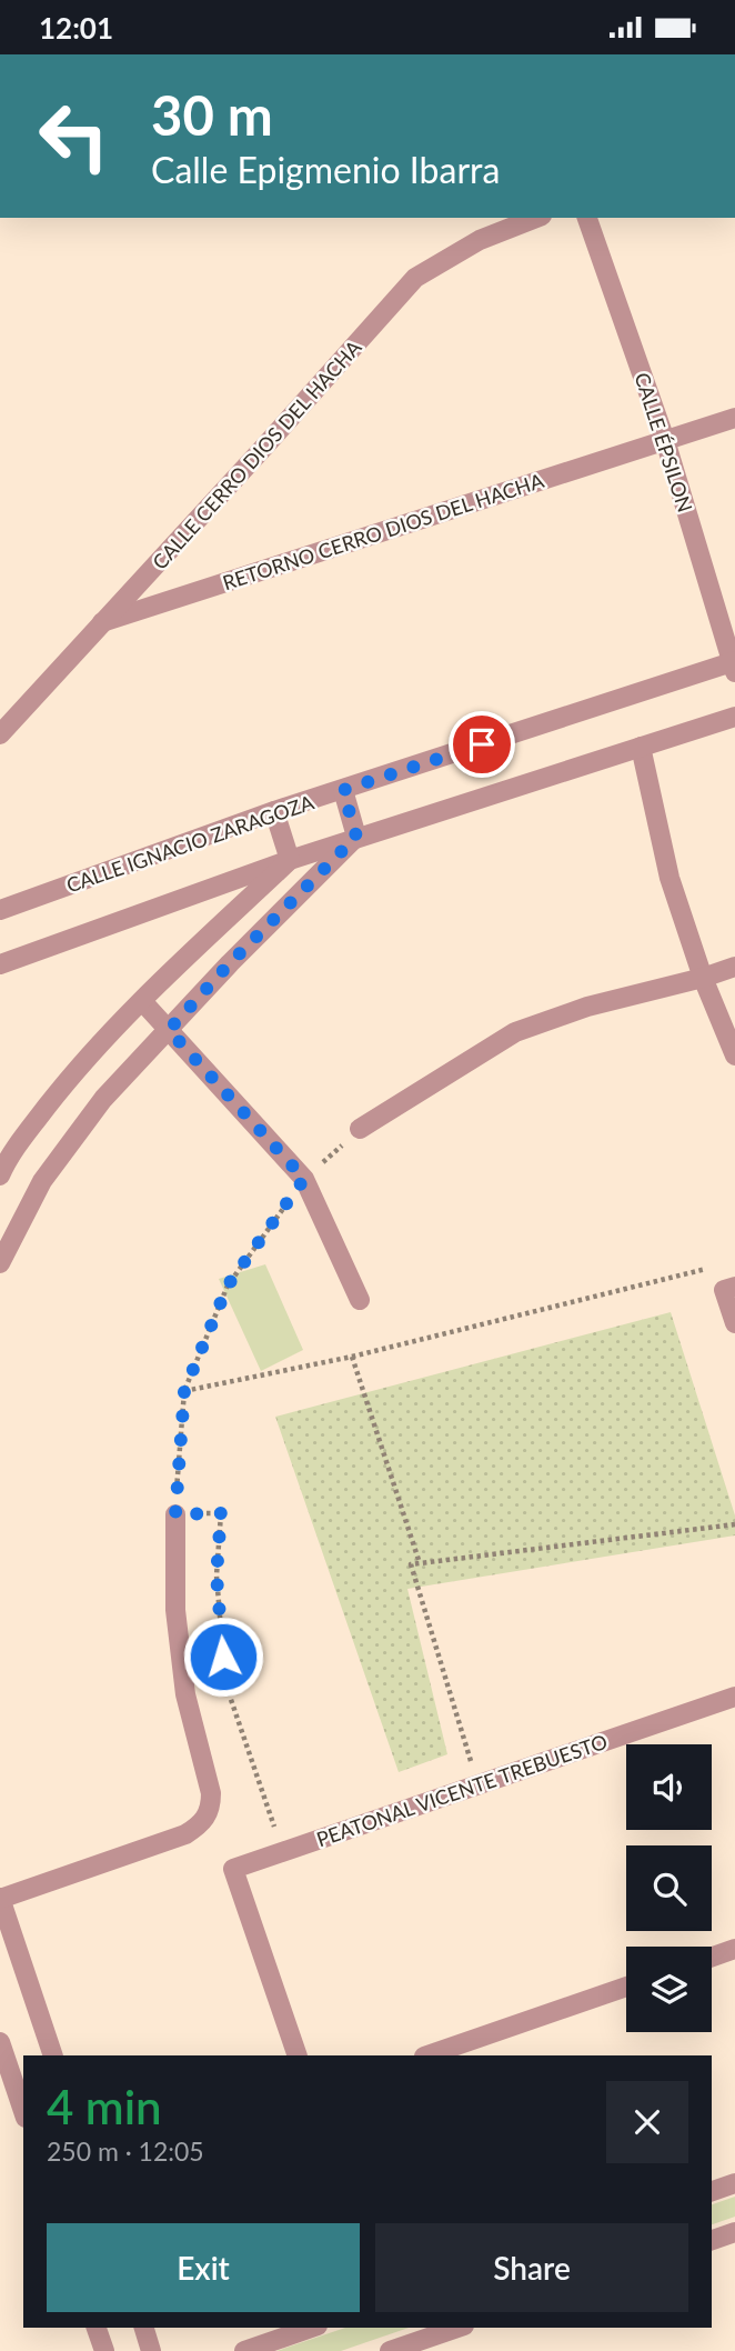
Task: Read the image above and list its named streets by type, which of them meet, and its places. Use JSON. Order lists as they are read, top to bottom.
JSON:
{
  "streets": {
    "street": [
      "CALLE ÉPSILON",
      "CALLE CERRO DIOS DEL HACHA",
      "RETORNO CERRO DIOS DEL HACHA",
      "CALLE IGNACIO ZARAGOZA",
      "PEATONAL VICENTE TREBUESTO"
    ]
  },
  "crossings": [
    ["CALLE ÉPSILON", "RETORNO CERRO DIOS DEL HACHA"],
    ["CALLE ÉPSILON", "CALLE IGNACIO ZARAGOZA"],
    ["CALLE CERRO DIOS DEL HACHA", "RETORNO CERRO DIOS DEL HACHA"]
  ],
  "page": {
    "status": "12:01",
    "turn": ["30 m", "Calle Epigmenio Ibarra"],
    "heading": ["4 min", "250 m · 12:05"],
    "buttons": ["Exit", "Share"]
  }
}
